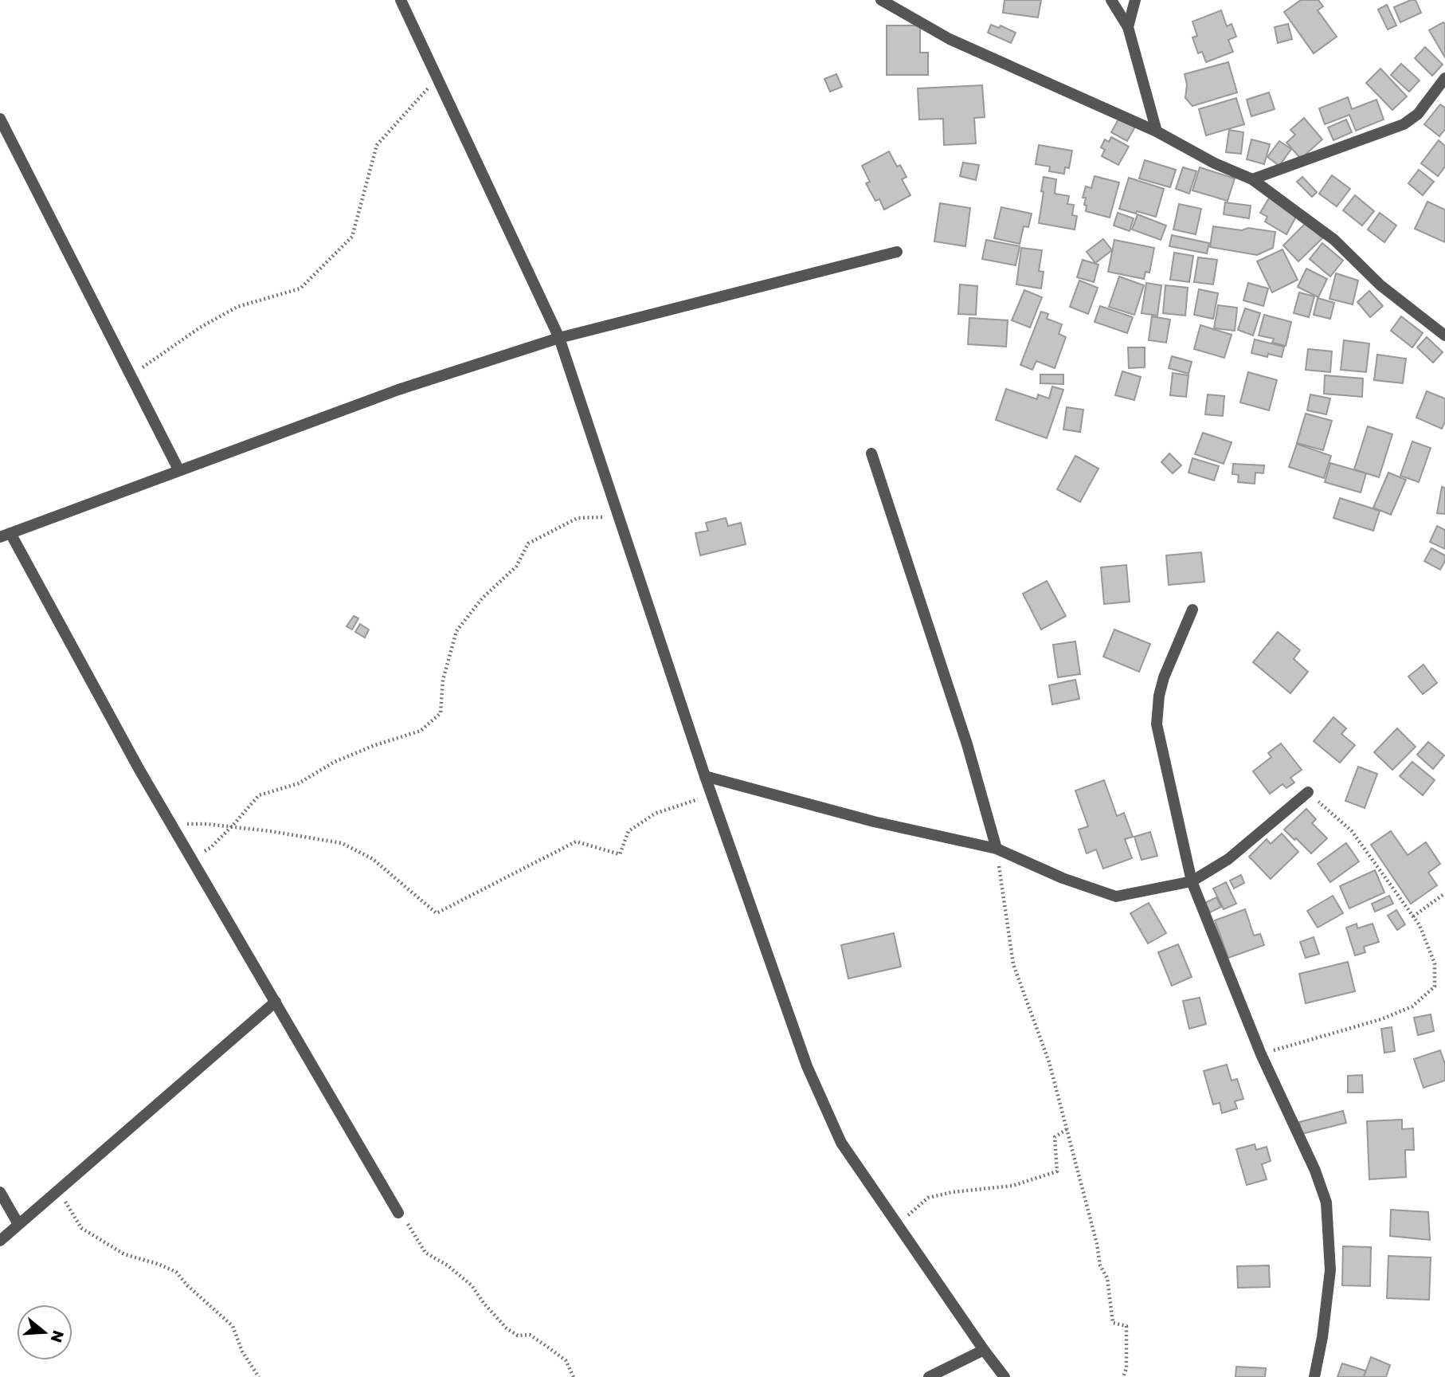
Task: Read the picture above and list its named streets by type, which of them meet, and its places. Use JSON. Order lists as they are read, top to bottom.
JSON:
{
  "north": "right"
}
